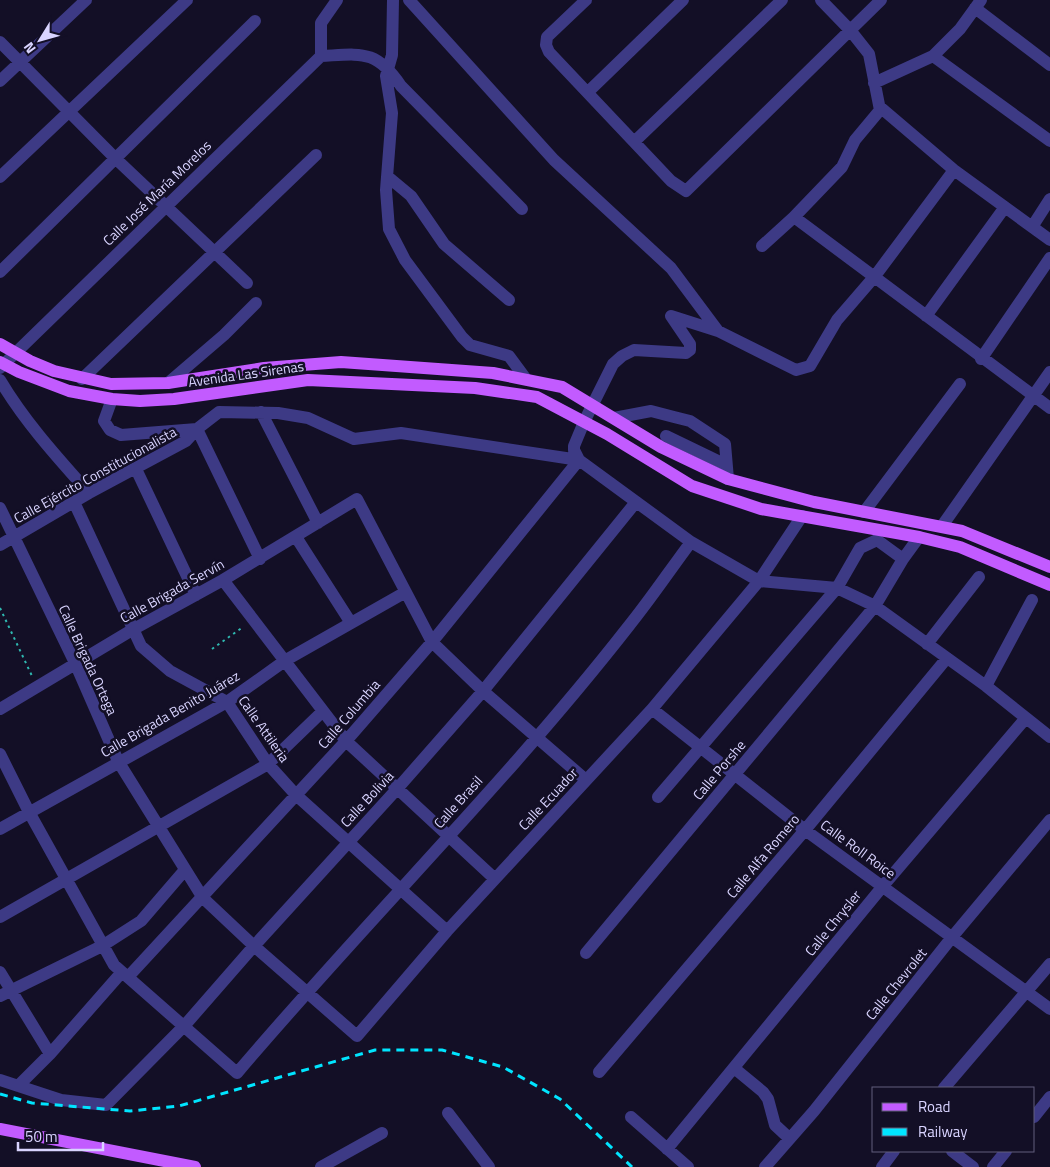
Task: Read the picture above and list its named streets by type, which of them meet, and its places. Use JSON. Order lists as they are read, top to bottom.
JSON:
{
  "streets": {
    "main road": ["Avenida Las Sirenas"],
    "street": [
      "Calle José María Morelos",
      "Calle Ejército Constitucionalista",
      "Calle Brigada Servín",
      "Calle Brigada Ortega",
      "Calle Brigada Benito Juárez",
      "Calle Columbia",
      "Calle Attileria",
      "Calle Porshe",
      "Calle Bolivia",
      "Calle Ecuador",
      "Calle Brasil",
      "Calle Roll Roice",
      "Calle Alfa Romero",
      "Calle Chrysler",
      "Calle Chevrolet"
    ]
  },
  "crossings": [
    ["Calle José María Morelos", "Avenida Las Sirenas"],
    ["Avenida Las Sirenas", "Calle Porshe"],
    ["Avenida Las Sirenas", "Calle Ecuador"],
    ["Calle Ejército Constitucionalista", "Calle Brigada Ortega"],
    ["Calle Ejército Constitucionalista", "Calle Columbia"],
    ["Calle Ejército Constitucionalista", "Calle Attileria"],
    ["Calle Brigada Servín", "Calle Brigada Ortega"],
    ["Calle Brigada Servín", "Calle Brigada Benito Juárez"],
    ["Calle Brigada Servín", "Calle Attileria"],
    ["Calle Brigada Ortega", "Calle Brigada Benito Juárez"],
    ["Calle Brigada Ortega", "Calle Columbia"],
    ["Calle Brigada Ortega", "Calle Bolivia"],
    ["Calle Brigada Ortega", "Calle Ecuador"],
    ["Calle Brigada Ortega", "Calle Brasil"],
    ["Calle Brigada Benito Juárez", "Calle Attileria"],
    ["Calle Columbia", "Calle Attileria"],
    ["Calle Columbia", "Calle Bolivia"],
    ["Calle Attileria", "Calle Bolivia"],
    ["Calle Attileria", "Calle Ecuador"],
    ["Calle Attileria", "Calle Brasil"],
    ["Calle Porshe", "Calle Roll Roice"],
    ["Calle Bolivia", "Calle Brasil"],
    ["Calle Ecuador", "Calle Roll Roice"],
    ["Calle Roll Roice", "Calle Alfa Romero"],
    ["Calle Roll Roice", "Calle Chrysler"],
    ["Calle Roll Roice", "Calle Chevrolet"]
  ],
  "legend": ["Road", "Railway"],
  "scale_bar": "50 m",
  "north": "bottom left"
}
